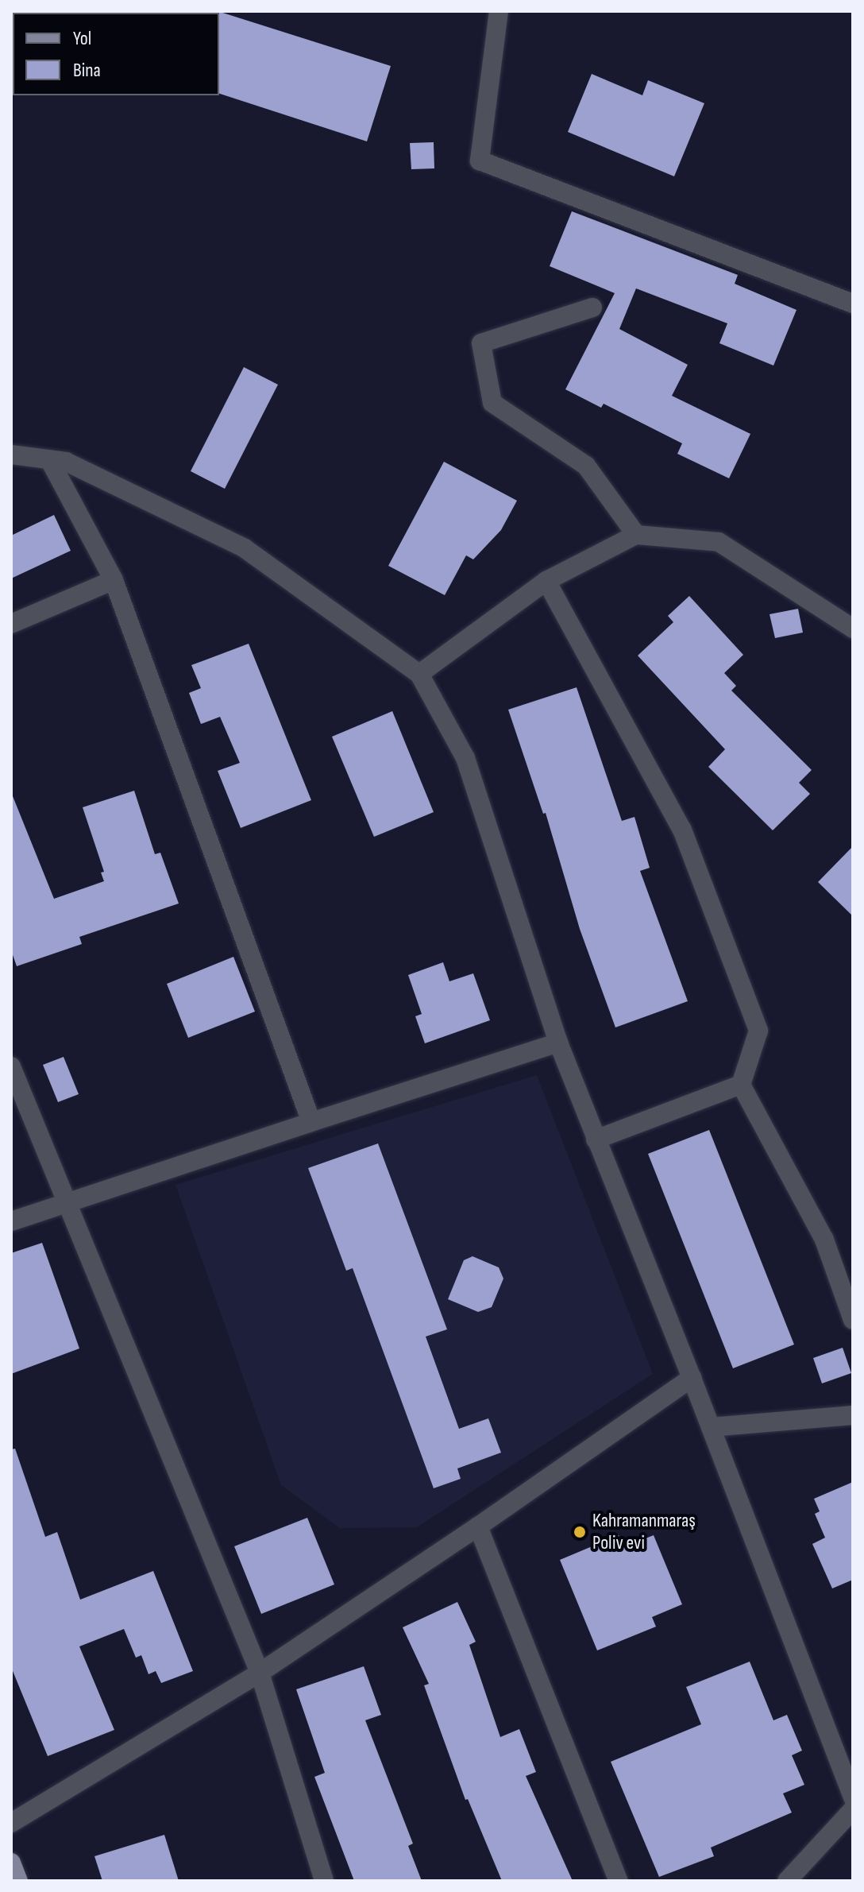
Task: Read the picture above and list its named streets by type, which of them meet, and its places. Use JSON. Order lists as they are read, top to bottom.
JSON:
{
  "places": ["Kahramanmaraş Poliv evi"],
  "legend": ["Yol", "Bina"]
}
